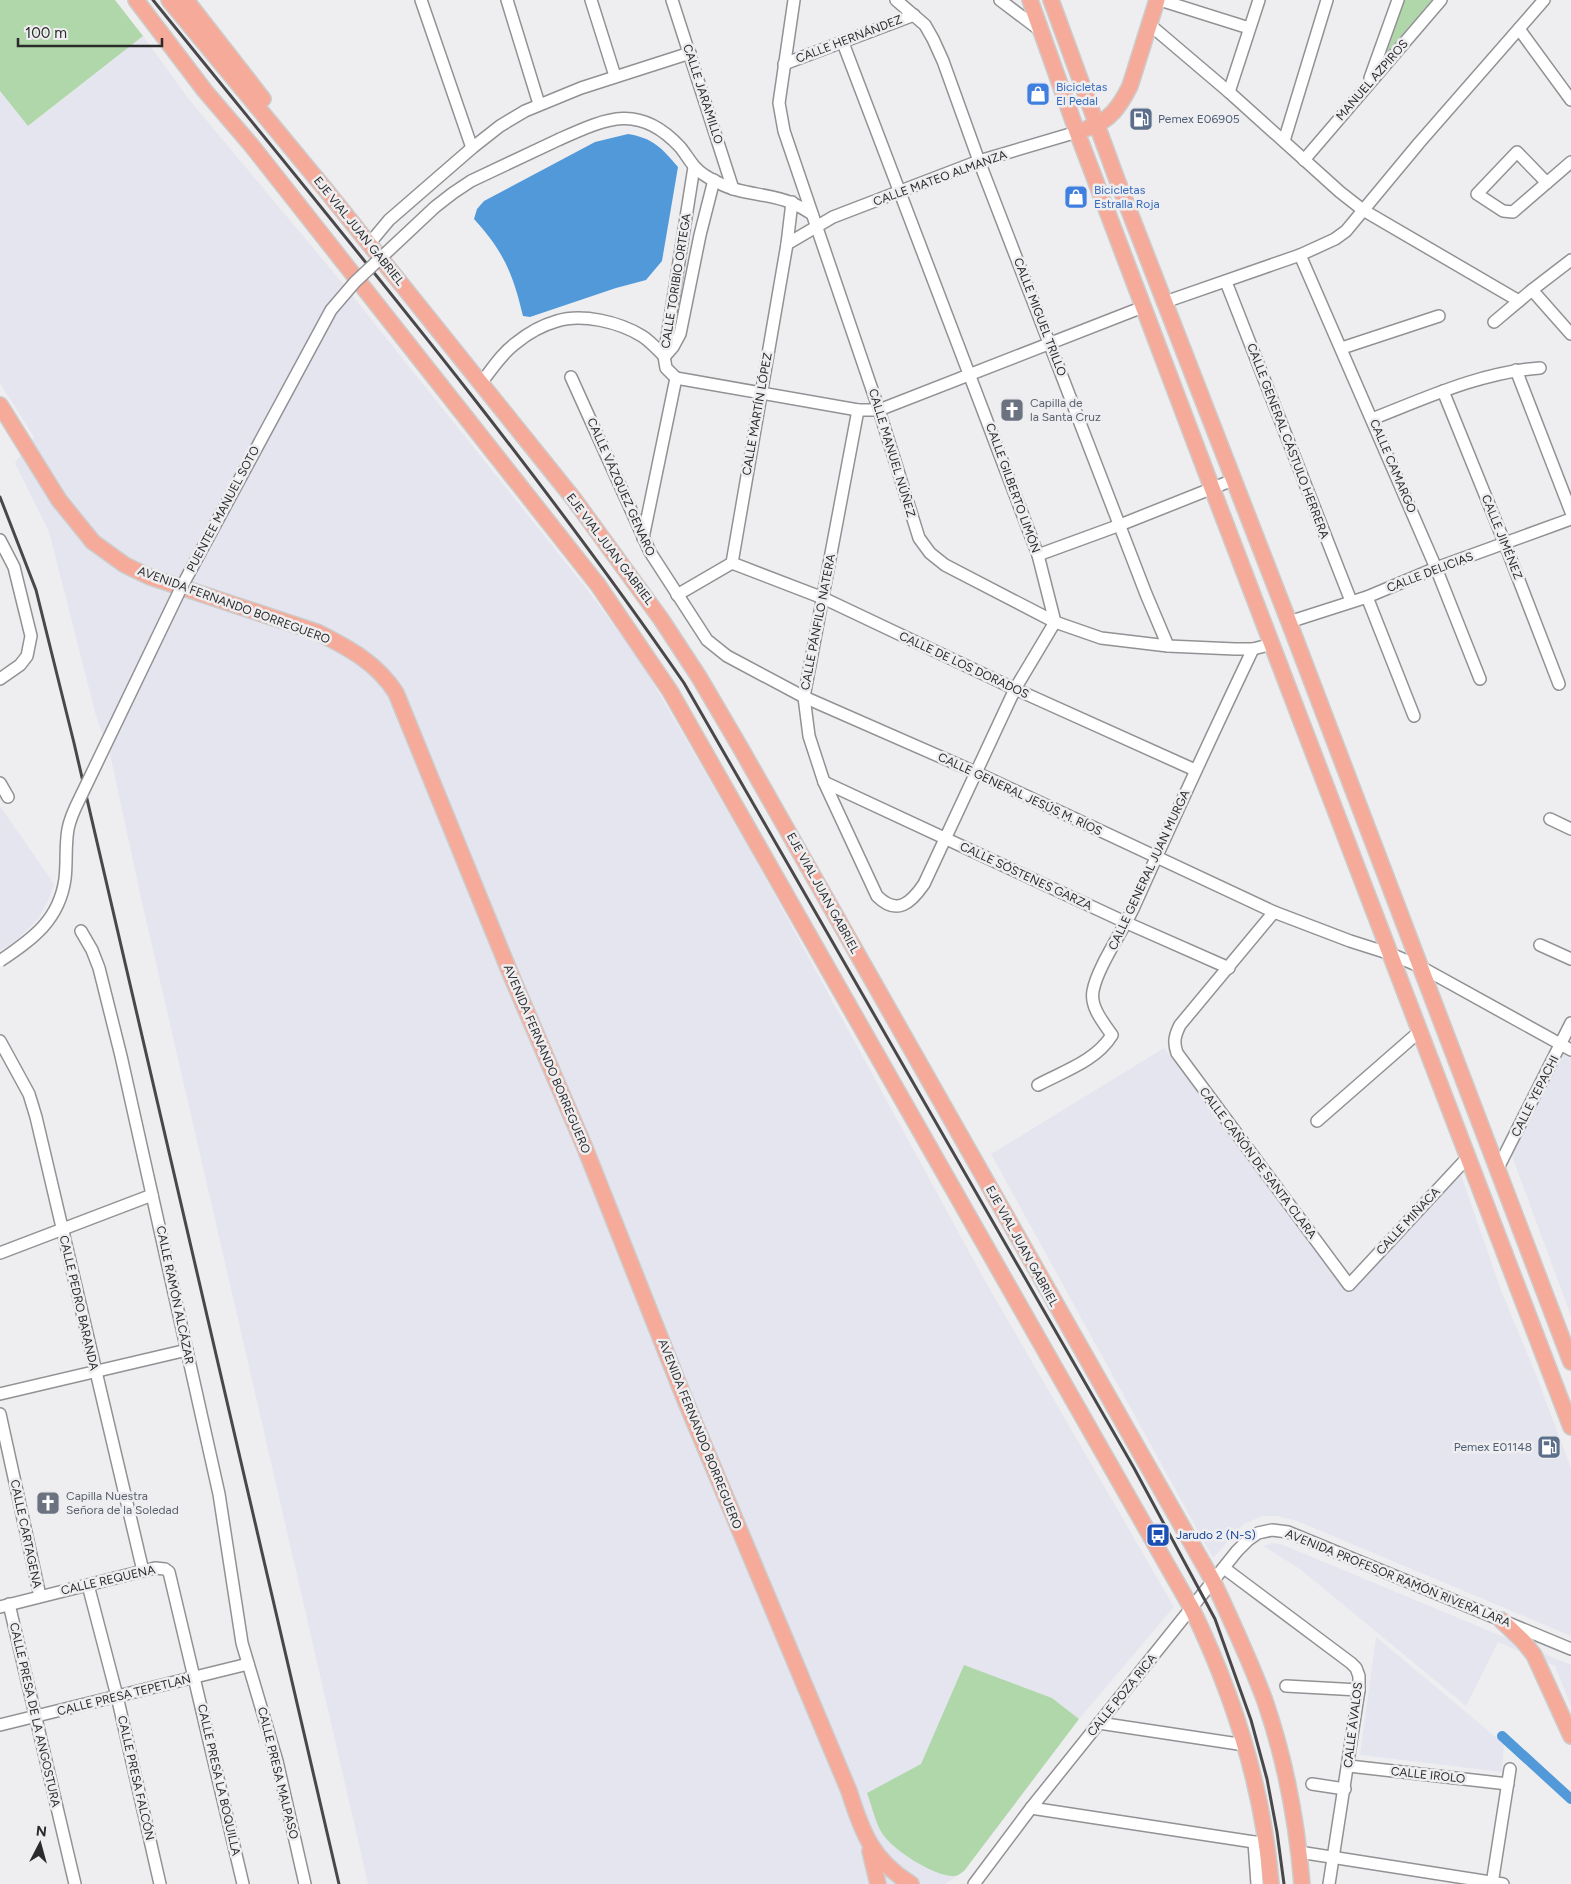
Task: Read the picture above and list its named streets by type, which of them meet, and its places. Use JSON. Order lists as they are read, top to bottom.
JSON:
{
  "streets": {
    "main road": ["CALLE MATEO ALMANZA", "EJE VIAL JUAN GABRIEL", "AVENIDA FERNANDO BORREGUERO"],
    "street": [
      "CALLE HERNÁNDEZ",
      "MANUEL AZPIROS",
      "CALLE JARAMILLO",
      "CALLE TORIBIO ORTEGA",
      "CALLE MIGUEL TRILLO",
      "CALLE MARTÍN LÓPEZ",
      "CALLE GENERAL CÁSTULO HERRERA",
      "CALLE MANUEL NÚÑEZ",
      "CALLE CAMARGO",
      "CALLE VÁZQUEZ GENARO",
      "CALLE GILBERTO LIMÓN",
      "PUENTEE MANUEL SOTO",
      "CALLE JIMÉNEZ",
      "CALLE DELICIAS",
      "CALLE PÁNFILO NATERA",
      "CALLE DE LOS DORADOS",
      "CALLE GENERAL JESÚS M. RÍOS",
      "CALLE GENERAL JUAN MURGA",
      "CALLE SÓSTENES GARZA",
      "CALLE YEPACHI",
      "CALLE CAÑÓN DE SANTA CLARA",
      "CALLE MIÑACA",
      "CALLE RAMÓN ALCÁZAR",
      "CALLE PEDRO BARANDA",
      "CALLE CARTAGENA",
      "AVENIDA PROFESOR RAMÓN RIVERA LARA",
      "CALLE REQUENA",
      "CALLE PRESA TEPETLAN",
      "CALLE POZA RICA",
      "CALLE PRESA DE LA ANGOSTURA",
      "CALLE ÁVALOS",
      "CALLE PRESA MALPASO",
      "CALLE IROLO",
      "CALLE PRESA FALCÓN",
      "CALLE PRESA LA BOQUILLA"
    ]
  },
  "crossings": [
    ["CALLE HERNÁNDEZ", "CALLE MIGUEL TRILLO"],
    ["CALLE HERNÁNDEZ", "CALLE MANUEL NÚÑEZ"],
    ["CALLE HERNÁNDEZ", "CALLE GILBERTO LIMÓN"],
    ["CALLE MATEO ALMANZA", "CALLE MIGUEL TRILLO"],
    ["CALLE MATEO ALMANZA", "CALLE MARTÍN LÓPEZ"],
    ["CALLE MATEO ALMANZA", "CALLE MANUEL NÚÑEZ"],
    ["CALLE MATEO ALMANZA", "CALLE GILBERTO LIMÓN"],
    ["EJE VIAL JUAN GABRIEL", "AVENIDA PROFESOR RAMÓN RIVERA LARA"],
    ["EJE VIAL JUAN GABRIEL", "CALLE POZA RICA"],
    ["CALLE TORIBIO ORTEGA", "PUENTEE MANUEL SOTO"],
    ["CALLE MIGUEL TRILLO", "CALLE MANUEL NÚÑEZ"],
    ["CALLE MARTÍN LÓPEZ", "CALLE DE LOS DORADOS"],
    ["CALLE GENERAL CÁSTULO HERRERA", "CALLE DELICIAS"],
    ["CALLE MANUEL NÚÑEZ", "CALLE GILBERTO LIMÓN"],
    ["CALLE MANUEL NÚÑEZ", "CALLE GENERAL JUAN MURGA"],
    ["CALLE CAMARGO", "CALLE DELICIAS"],
    ["CALLE VÁZQUEZ GENARO", "CALLE GENERAL JESÚS M. RÍOS"],
    ["CALLE JIMÉNEZ", "CALLE DELICIAS"],
    ["CALLE PÁNFILO NATERA", "CALLE DE LOS DORADOS"],
    ["CALLE PÁNFILO NATERA", "CALLE GENERAL JESÚS M. RÍOS"],
    ["CALLE PÁNFILO NATERA", "CALLE SÓSTENES GARZA"],
    ["CALLE DE LOS DORADOS", "CALLE GENERAL JUAN MURGA"],
    ["CALLE GENERAL JESÚS M. RÍOS", "CALLE GENERAL JUAN MURGA"],
    ["CALLE GENERAL JESÚS M. RÍOS", "CALLE YEPACHI"],
    ["CALLE GENERAL JUAN MURGA", "CALLE SÓSTENES GARZA"],
    ["CALLE SÓSTENES GARZA", "CALLE CAÑÓN DE SANTA CLARA"],
    ["CALLE CAÑÓN DE SANTA CLARA", "CALLE MIÑACA"],
    ["CALLE RAMÓN ALCÁZAR", "CALLE PRESA TEPETLAN"],
    ["CALLE RAMÓN ALCÁZAR", "CALLE PRESA MALPASO"],
    ["CALLE PEDRO BARANDA", "CALLE REQUENA"],
    ["CALLE CARTAGENA", "CALLE REQUENA"],
    ["AVENIDA PROFESOR RAMÓN RIVERA LARA", "CALLE POZA RICA"],
    ["AVENIDA PROFESOR RAMÓN RIVERA LARA", "CALLE ÁVALOS"],
    ["CALLE REQUENA", "CALLE PRESA TEPETLAN"],
    ["CALLE REQUENA", "CALLE PRESA DE LA ANGOSTURA"],
    ["CALLE REQUENA", "CALLE PRESA FALCÓN"],
    ["CALLE REQUENA", "CALLE PRESA LA BOQUILLA"],
    ["CALLE PRESA TEPETLAN", "CALLE PRESA DE LA ANGOSTURA"],
    ["CALLE PRESA TEPETLAN", "CALLE PRESA MALPASO"],
    ["CALLE PRESA TEPETLAN", "CALLE PRESA FALCÓN"],
    ["CALLE PRESA TEPETLAN", "CALLE PRESA LA BOQUILLA"],
    ["CALLE ÁVALOS", "CALLE IROLO"]
  ],
  "places": {
    "shop": ["Bicicletas El Pedal", "Bicicletas Estralla Roja"],
    "fuel station": ["Pemex E06905", "Pemex E01148"],
    "church": ["Capilla de la Santa Cruz", "Capilla Nuestra Señora de la Soledad"],
    "bus stop": ["Jarudo 2 (N-S)"]
  },
  "scale_bar": "100 m",
  "north": "top"
}
